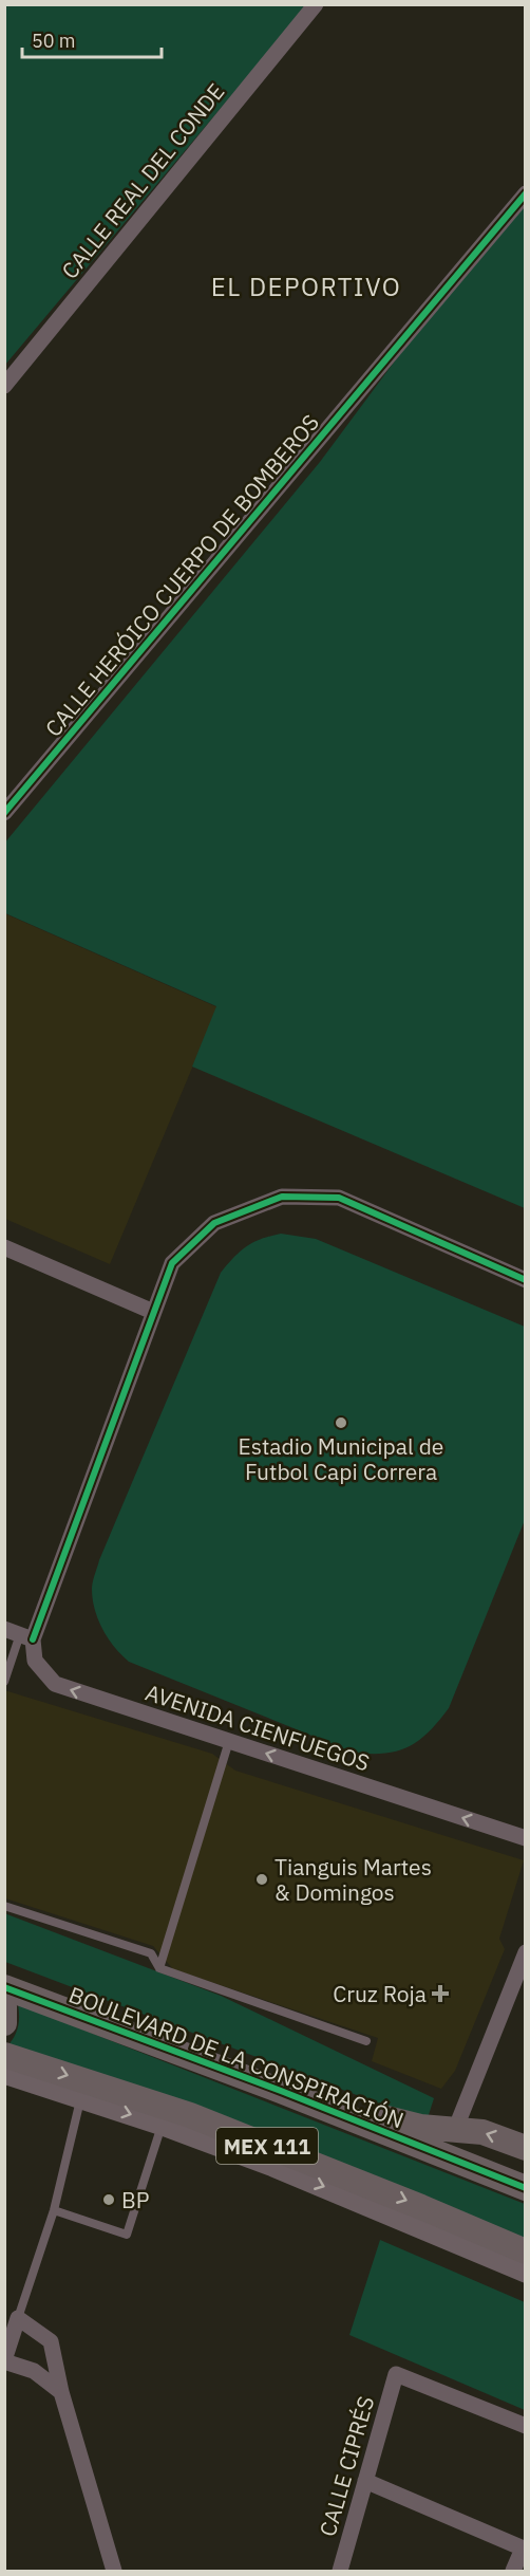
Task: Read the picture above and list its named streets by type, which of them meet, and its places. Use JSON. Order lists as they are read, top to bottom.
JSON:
{
  "streets": {
    "main road": ["BOULEVARD DE LA CONSPIRACIÓN", "MEX 111"],
    "street": [
      "CALLE REAL DEL CONDE",
      "CALLE HERÓICO CUERPO DE BOMBEROS",
      "AVENIDA CIENFUEGOS",
      "CALLE CIPRÉS"
    ]
  },
  "one_way": ["AVENIDA CIENFUEGOS"],
  "districts": ["EL DEPORTIVO"],
  "places": {
    "other": ["Estadio Municipal de Futbol Capi Correra", "Tianguis Martes & Domingos", "BP"],
    "health": ["Cruz Roja"]
  },
  "scale_bar": "50 m"
}
